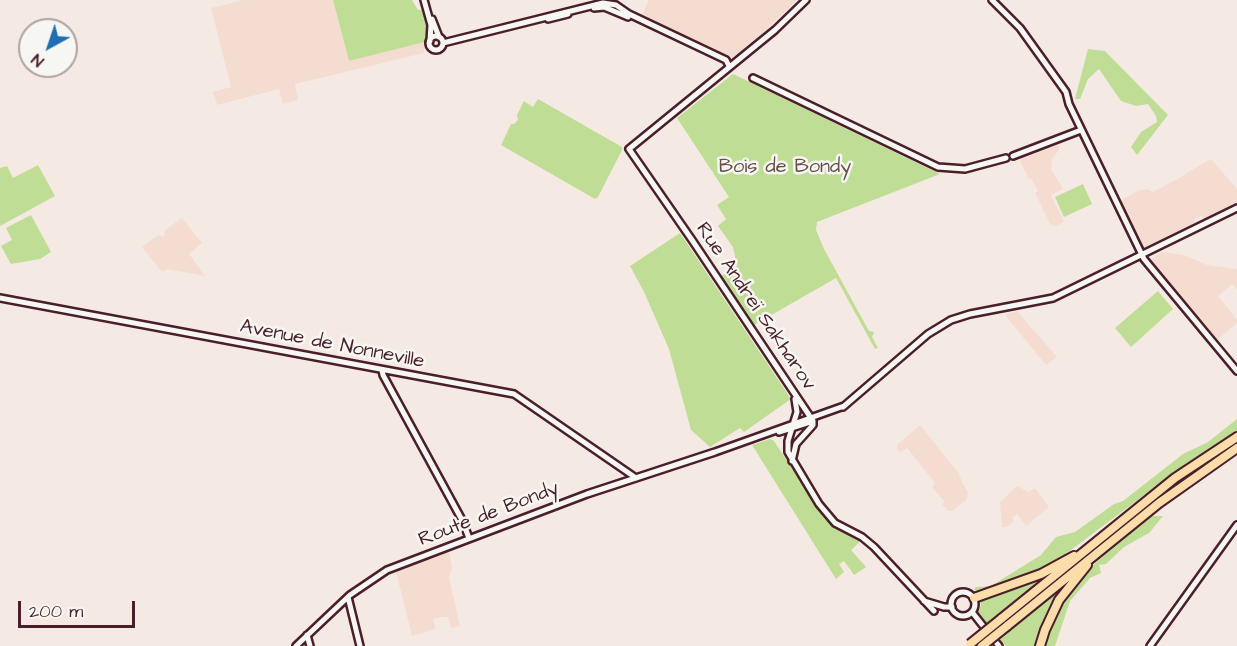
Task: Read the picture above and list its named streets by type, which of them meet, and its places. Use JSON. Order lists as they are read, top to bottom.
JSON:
{
  "streets": {
    "street": ["Rue Andreï Sakharov", "Avenue de Nonneville", "Route de Bondy"]
  },
  "crossings": [
    ["Rue Andreï Sakharov", "Route de Bondy"],
    ["Avenue de Nonneville", "Route de Bondy"]
  ],
  "parks": ["Bois de Bondy"],
  "scale_bar": "200 m",
  "north": "bottom left"
}
